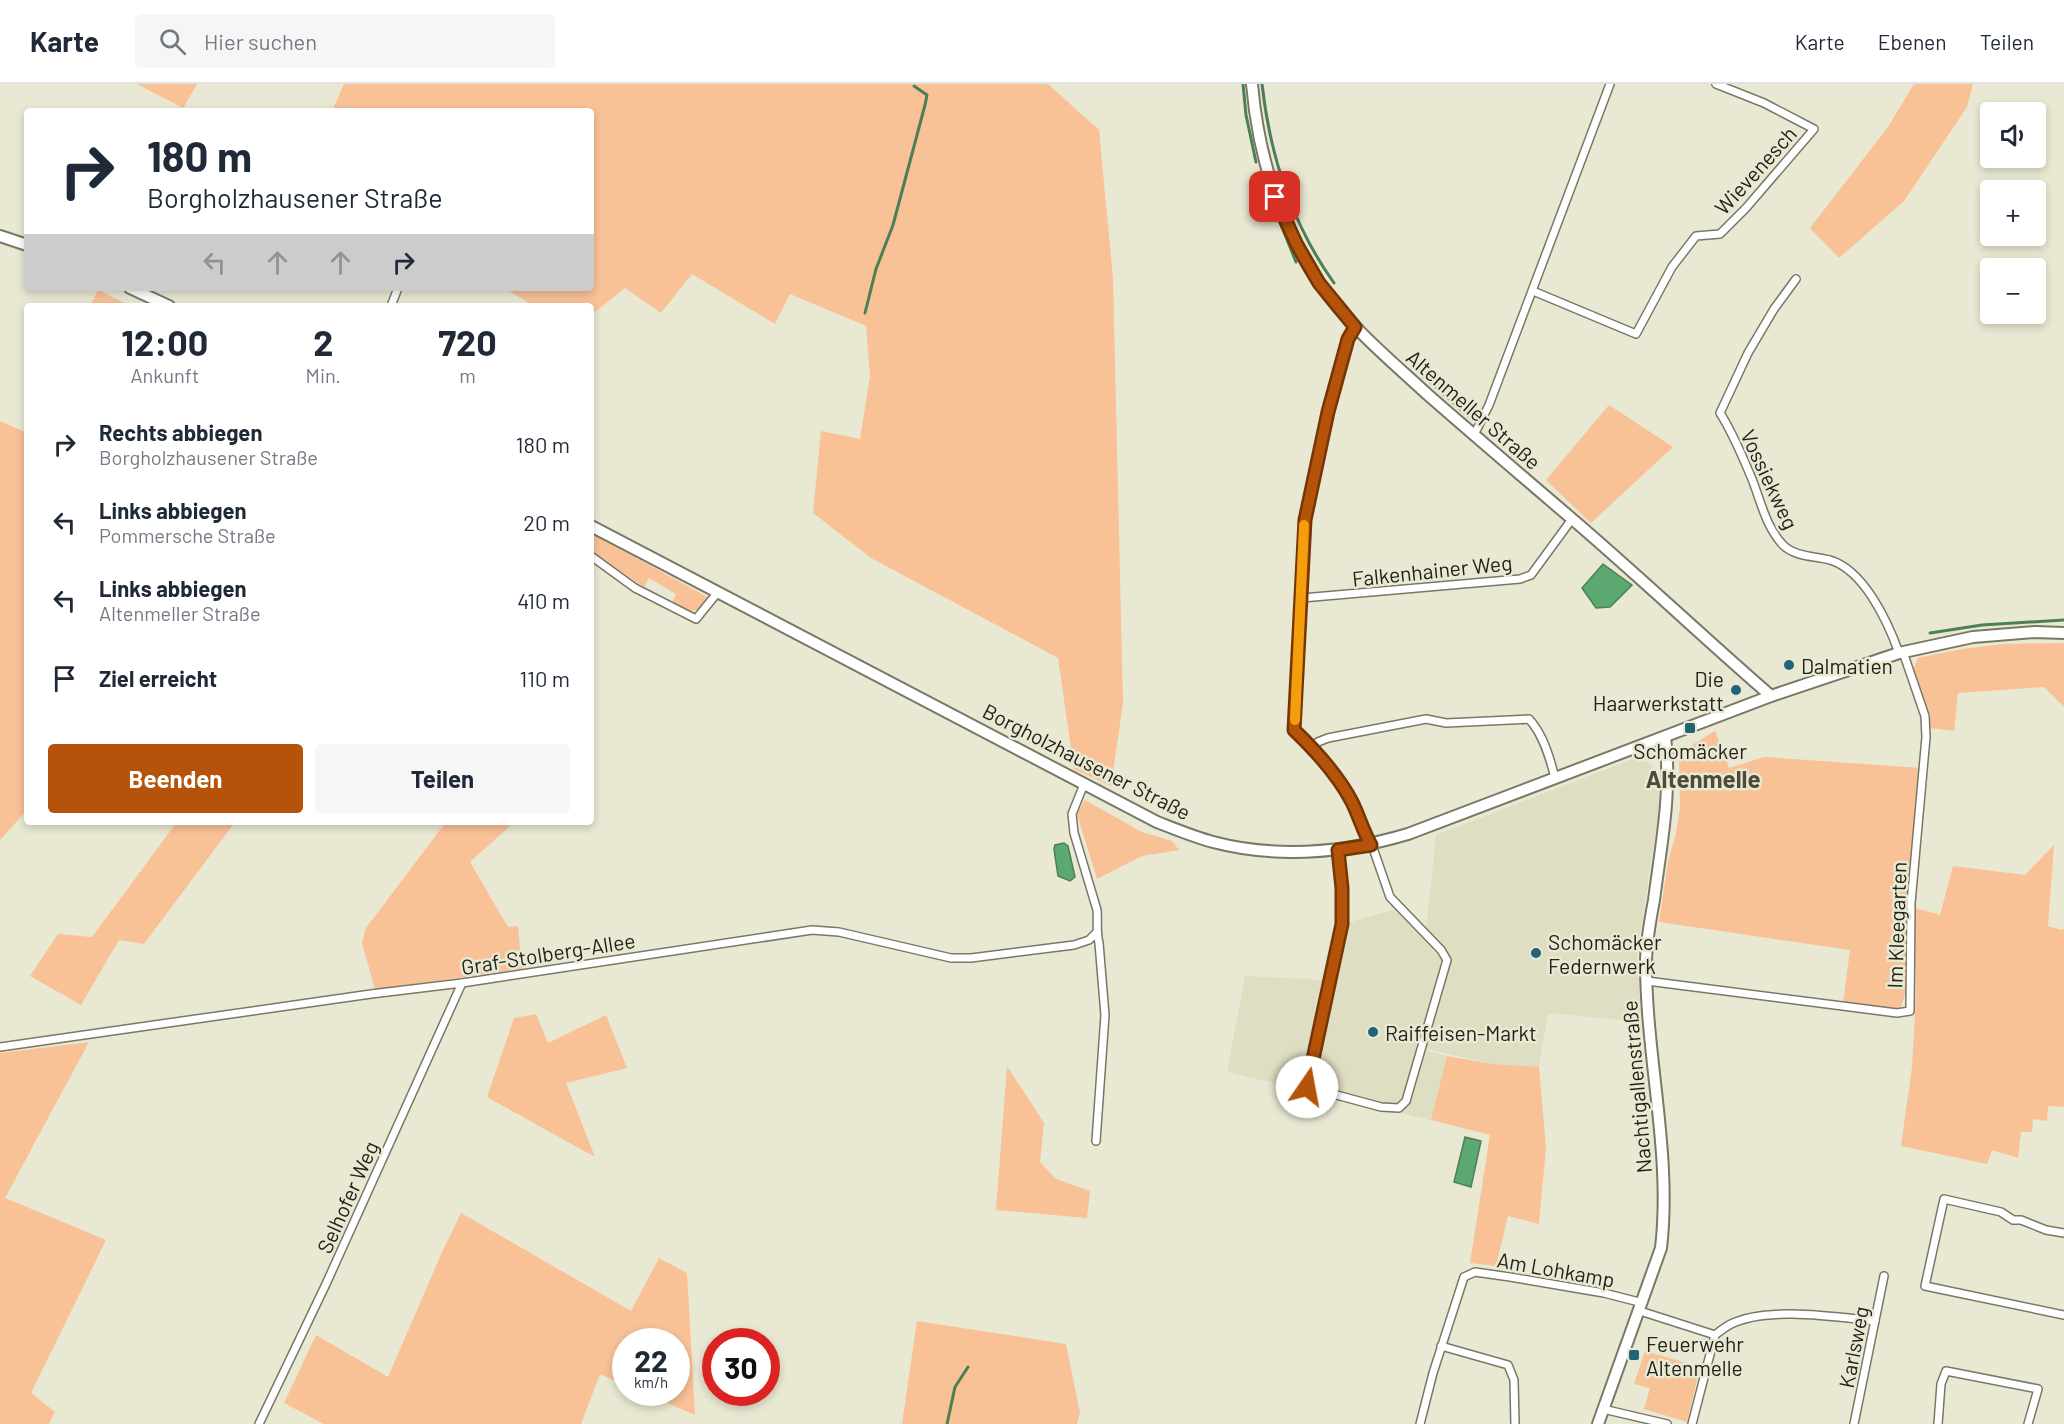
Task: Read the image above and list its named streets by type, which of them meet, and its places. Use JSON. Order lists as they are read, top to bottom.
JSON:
{
  "streets": {
    "main road": ["Altenmeller Straße", "Borgholzhausener Straße", "Nachtigallenstraße"],
    "street": [
      "Wievenesch",
      "Vossiekweg",
      "Falkenhainer Weg",
      "Im Kleegarten",
      "Graf-Stolberg-Allee",
      "Selhofer Weg",
      "Am Lohkamp",
      "Karlsweg"
    ]
  },
  "crossings": [
    ["Altenmeller Straße", "Falkenhainer Weg"],
    ["Altenmeller Straße", "Borgholzhausener Straße"],
    ["Vossiekweg", "Borgholzhausener Straße"],
    ["Vossiekweg", "Im Kleegarten"],
    ["Borgholzhausener Straße", "Im Kleegarten"],
    ["Borgholzhausener Straße", "Nachtigallenstraße"],
    ["Im Kleegarten", "Nachtigallenstraße"],
    ["Graf-Stolberg-Allee", "Selhofer Weg"],
    ["Nachtigallenstraße", "Am Lohkamp"]
  ],
  "districts": ["Altenmelle"],
  "places": {
    "other": [
      "Dalmatien",
      "Die Haarwerkstatt",
      "Schomäcker Federnwerk",
      "Raiffeisen-Markt"
    ],
    "transit": ["Schomäcker", "Feuerwehr Altenmelle"]
  },
  "page": {
    "header": "Karte",
    "search": "Hier suchen",
    "nav": ["Karte", "Ebenen", "Teilen"],
    "map_buttons": ["+", "−"],
    "turn": ["180 m", "Borgholzhausener Straße"],
    "eta": [
      "12:00",
      "Ankunft",
      "2",
      "Min.",
      "720",
      "m"
    ],
    "list": [
      {
        "name": "Rechts abbiegen",
        "note": "Borgholzhausener Straße",
        "value": "180 m"
      },
      {
        "name": "Links abbiegen",
        "note": "Pommersche Straße",
        "value": "20 m"
      },
      {
        "name": "Links abbiegen",
        "note": "Altenmeller Straße",
        "value": "410 m"
      },
      {
        "name": "Ziel erreicht",
        "value": "110 m"
      }
    ],
    "buttons": ["Beenden", "Teilen"],
    "speed": "22 km/h",
    "limit": "30"
  }
}
